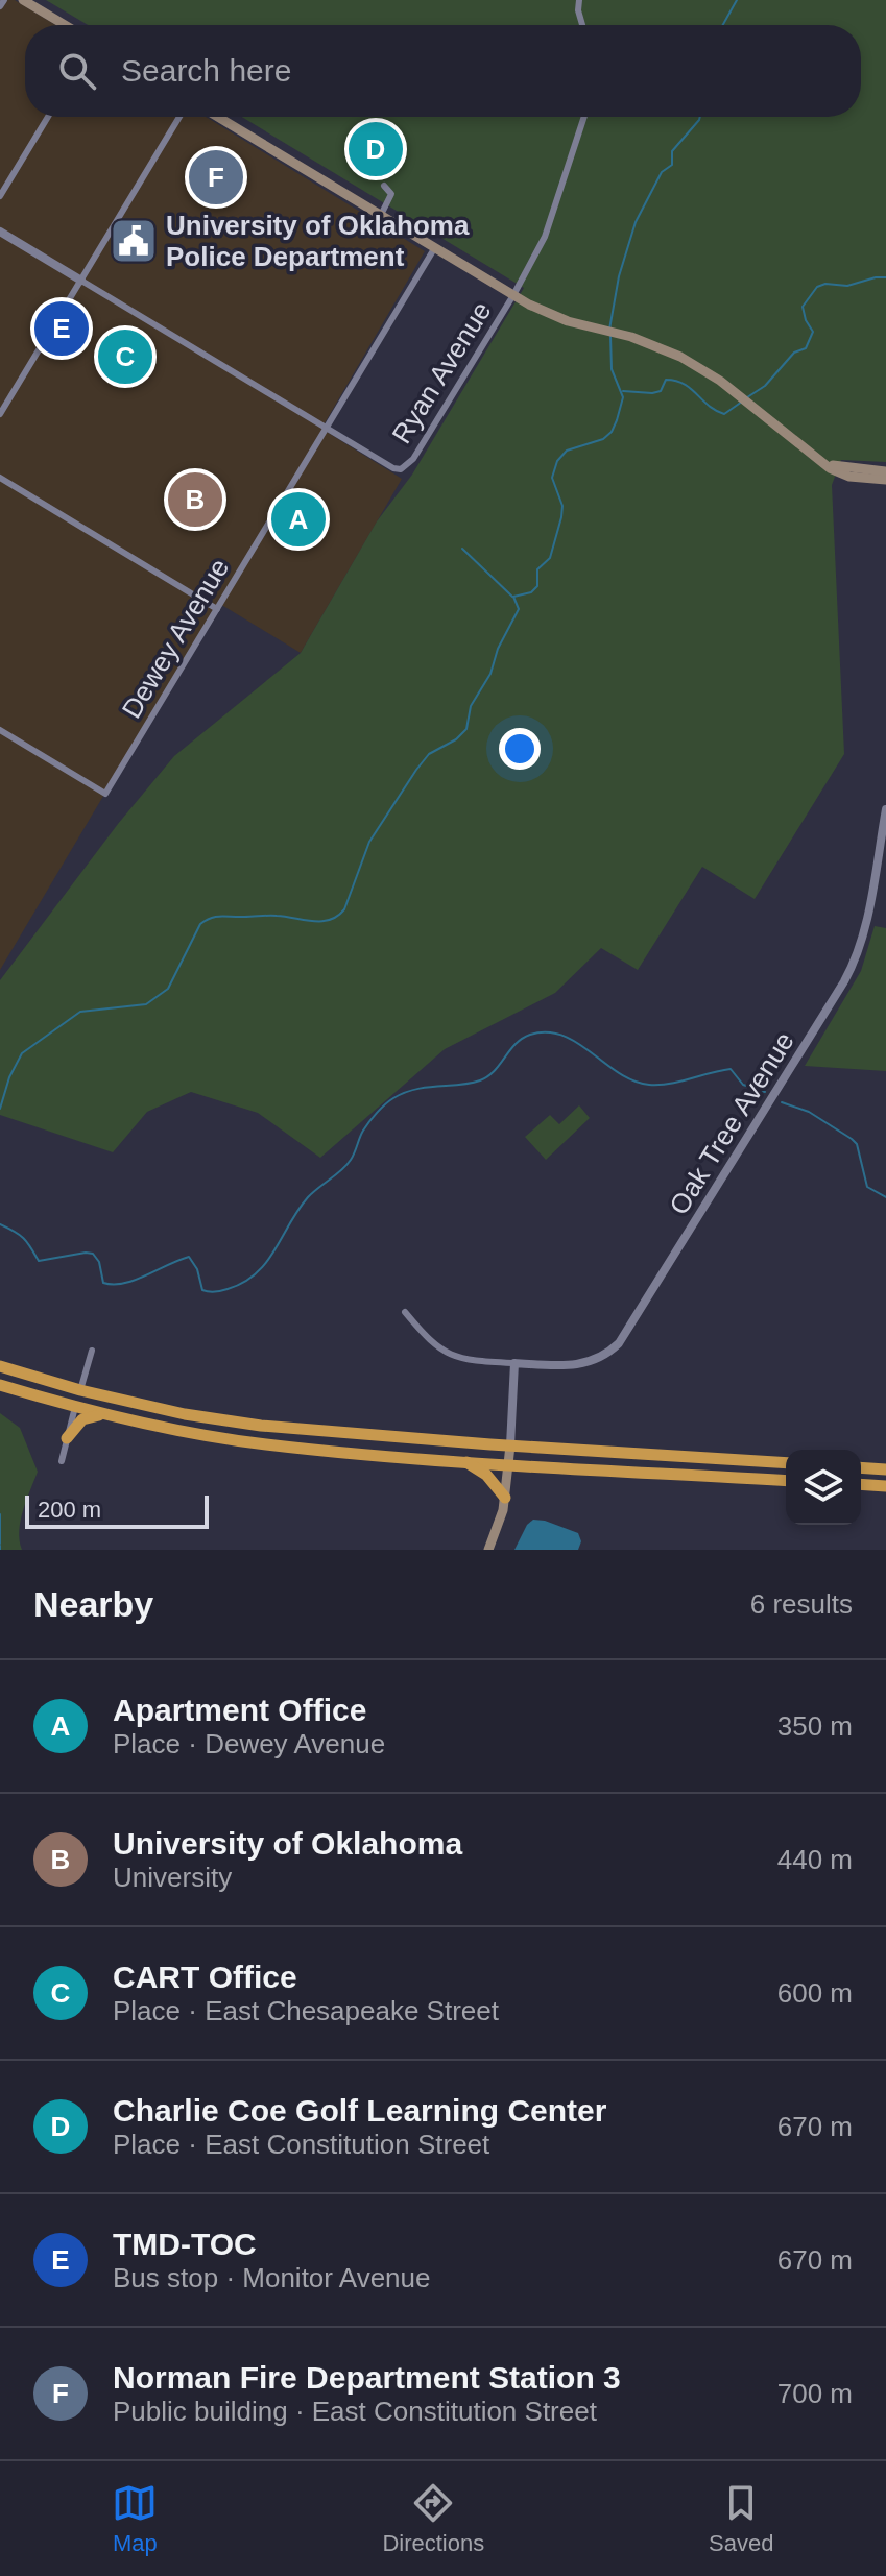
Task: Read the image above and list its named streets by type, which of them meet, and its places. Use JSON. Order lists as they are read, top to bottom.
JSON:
{
  "streets": {
    "street": ["Ryan Avenue", "Dewey Avenue", "Oak Tree Avenue"]
  },
  "crossings": [
    ["Ryan Avenue", "Dewey Avenue"]
  ],
  "places": {
    "public building": ["University of Oklahoma Police Department"]
  },
  "scale_bar": "200 m",
  "page": {
    "search": "Search here",
    "pins": [
      "D",
      "F",
      "E",
      "C",
      "B",
      "A"
    ],
    "scale": "200 m",
    "heading": ["Nearby", "6 results"],
    "list": [
      {
        "mark": "A",
        "name": "Apartment Office",
        "note": "Place · Dewey Avenue",
        "value": "350 m"
      },
      {
        "mark": "B",
        "name": "University of Oklahoma",
        "note": "University",
        "value": "440 m"
      },
      {
        "mark": "C",
        "name": "CART Office",
        "note": "Place · East Chesapeake Street",
        "value": "600 m"
      },
      {
        "mark": "D",
        "name": "Charlie Coe Golf Learning Center",
        "note": "Place · East Constitution Street",
        "value": "670 m"
      },
      {
        "mark": "E",
        "name": "TMD-TOC",
        "note": "Bus stop · Monitor Avenue",
        "value": "670 m"
      },
      {
        "mark": "F",
        "name": "Norman Fire Department Station 3",
        "note": "Public building · East Constitution Street",
        "value": "700 m"
      }
    ],
    "nav": ["Map", "Directions", "Saved"]
  }
}
